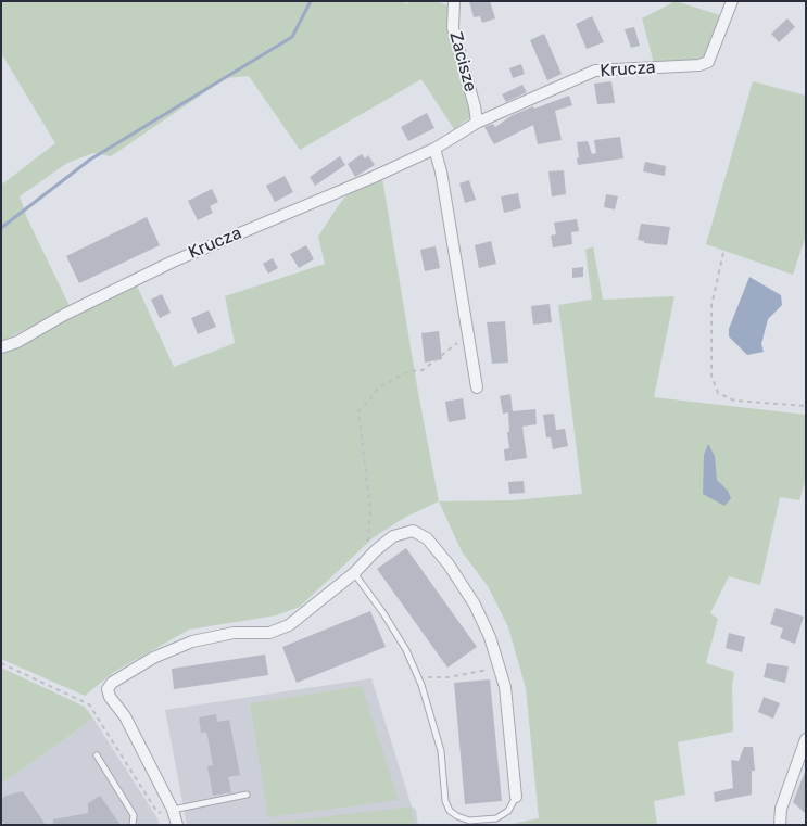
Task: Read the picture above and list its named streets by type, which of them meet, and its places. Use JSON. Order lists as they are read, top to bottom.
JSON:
{
  "streets": {
    "street": ["Zacisze", "Krucza"]
  },
  "crossings": [
    ["Zacisze", "Krucza"]
  ]
}
